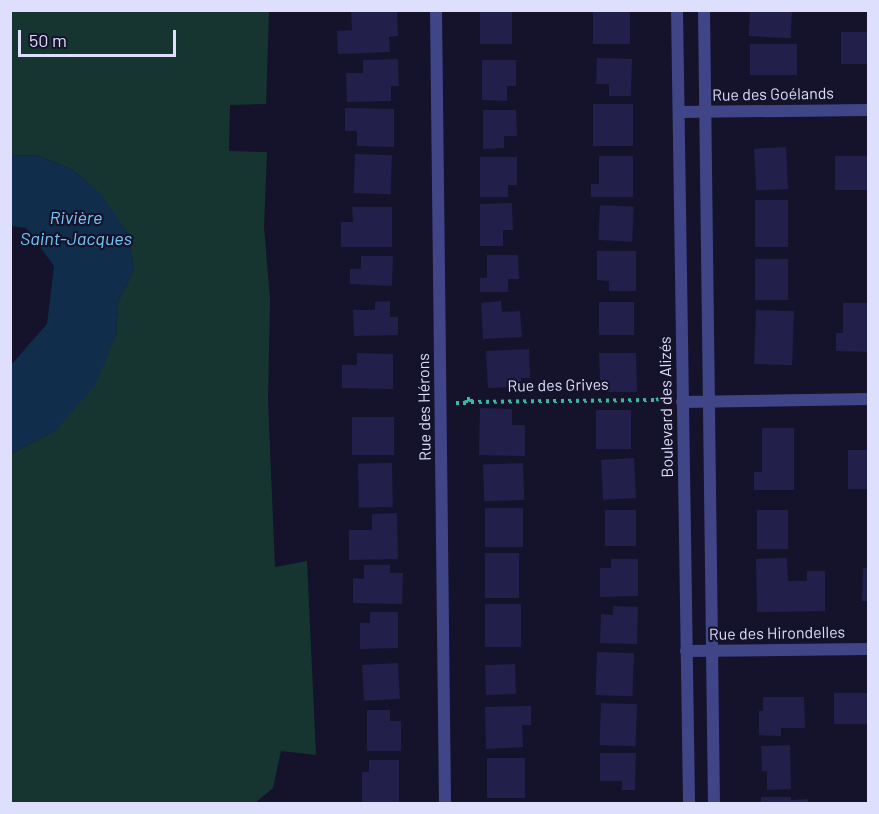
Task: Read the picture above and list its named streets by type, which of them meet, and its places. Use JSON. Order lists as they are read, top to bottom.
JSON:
{
  "streets": {
    "street": [
      "Rue des Goélands",
      "Rue des Hérons",
      "Boulevard des Alizés",
      "Rue des Hirondelles"
    ],
    "path": ["Rue des Grives"]
  },
  "crossings": [
    ["Rue des Goélands", "Boulevard des Alizés"],
    ["Boulevard des Alizés", "Rue des Hirondelles"]
  ],
  "water": ["Rivière Saint-Jacques"],
  "scale_bar": "50 m"
}
